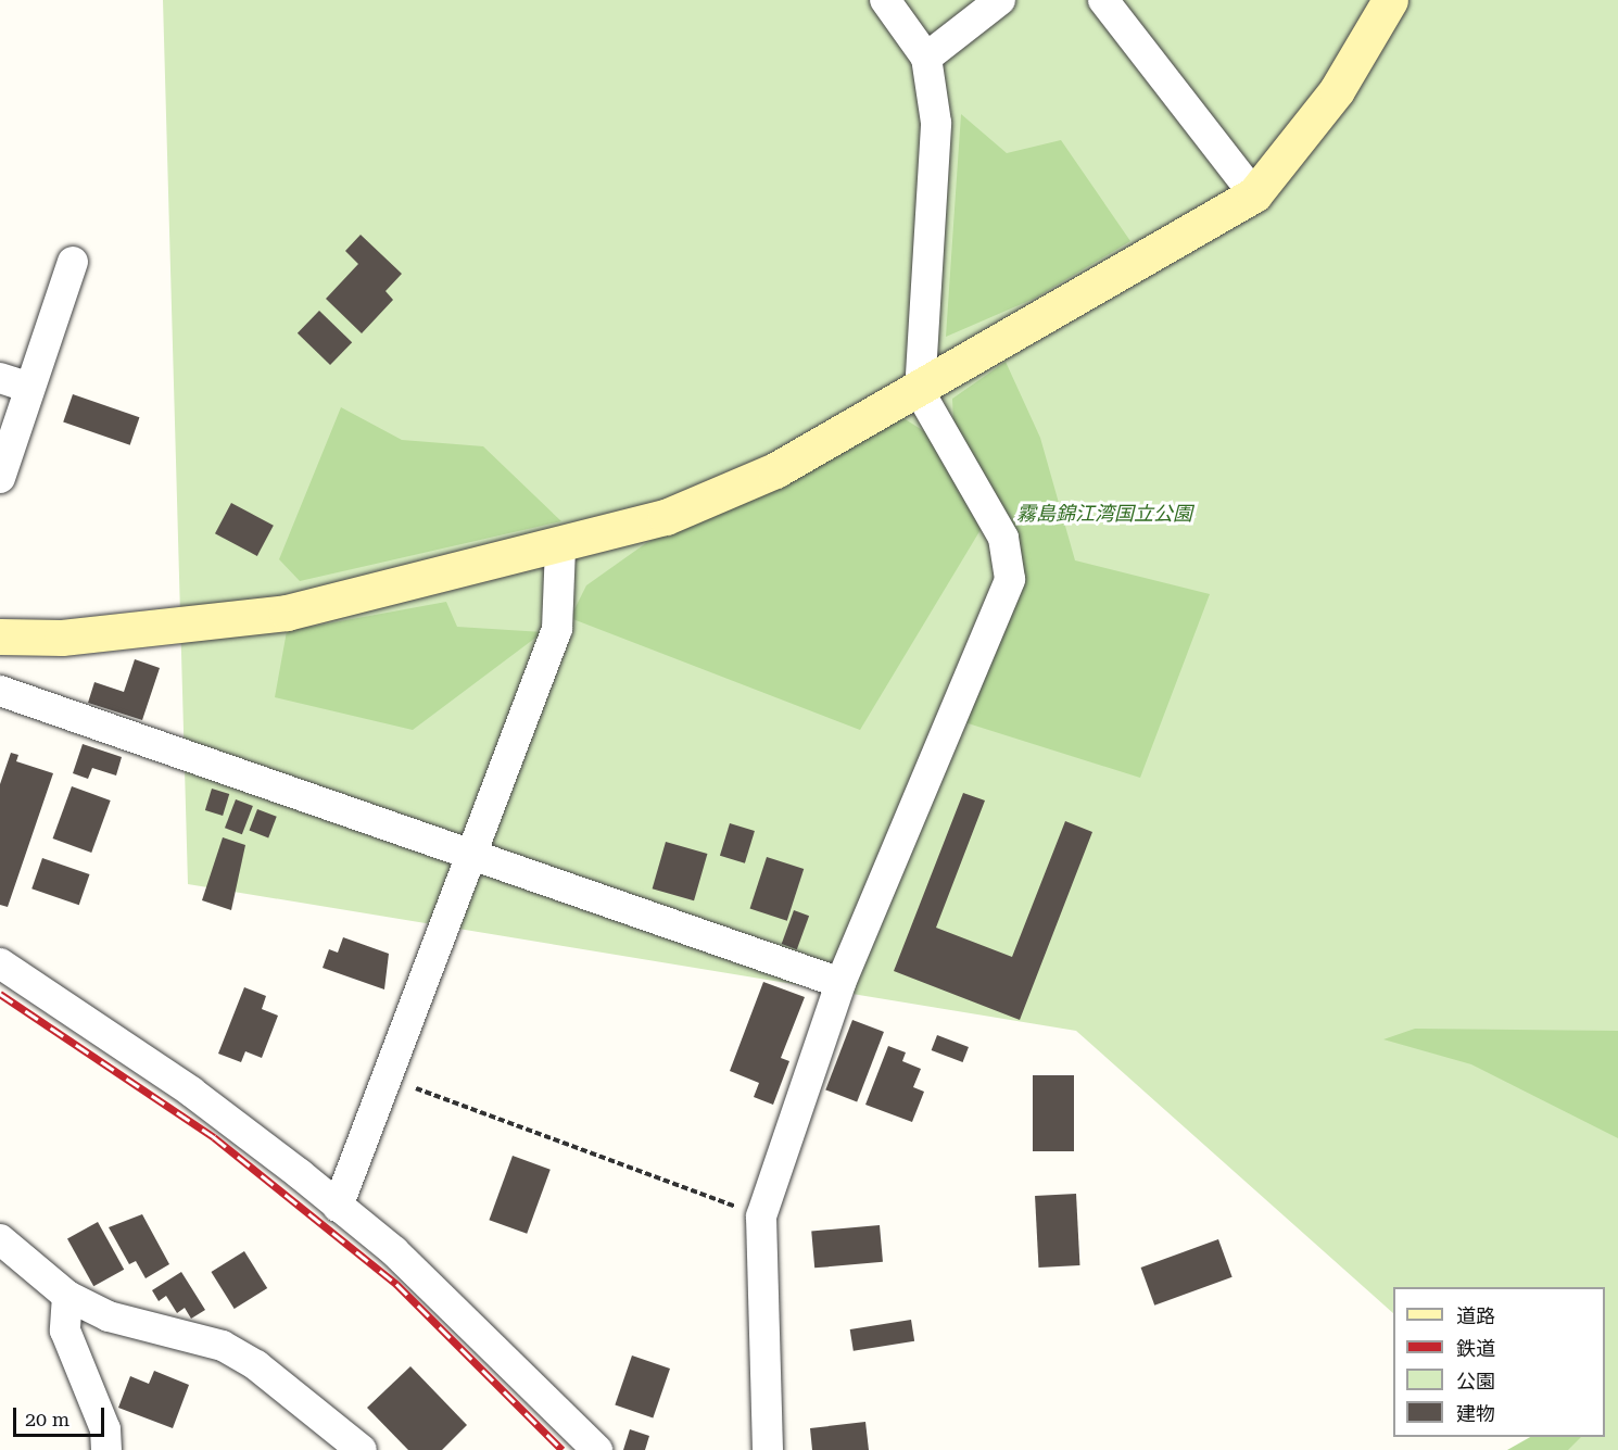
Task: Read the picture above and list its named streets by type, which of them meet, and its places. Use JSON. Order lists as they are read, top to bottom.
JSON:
{
  "parks": ["霧島錦江湾国立公園"],
  "legend": [
    "道路",
    "鉄道",
    "公園",
    "建物"
  ],
  "scale_bar": "20 m"
}
